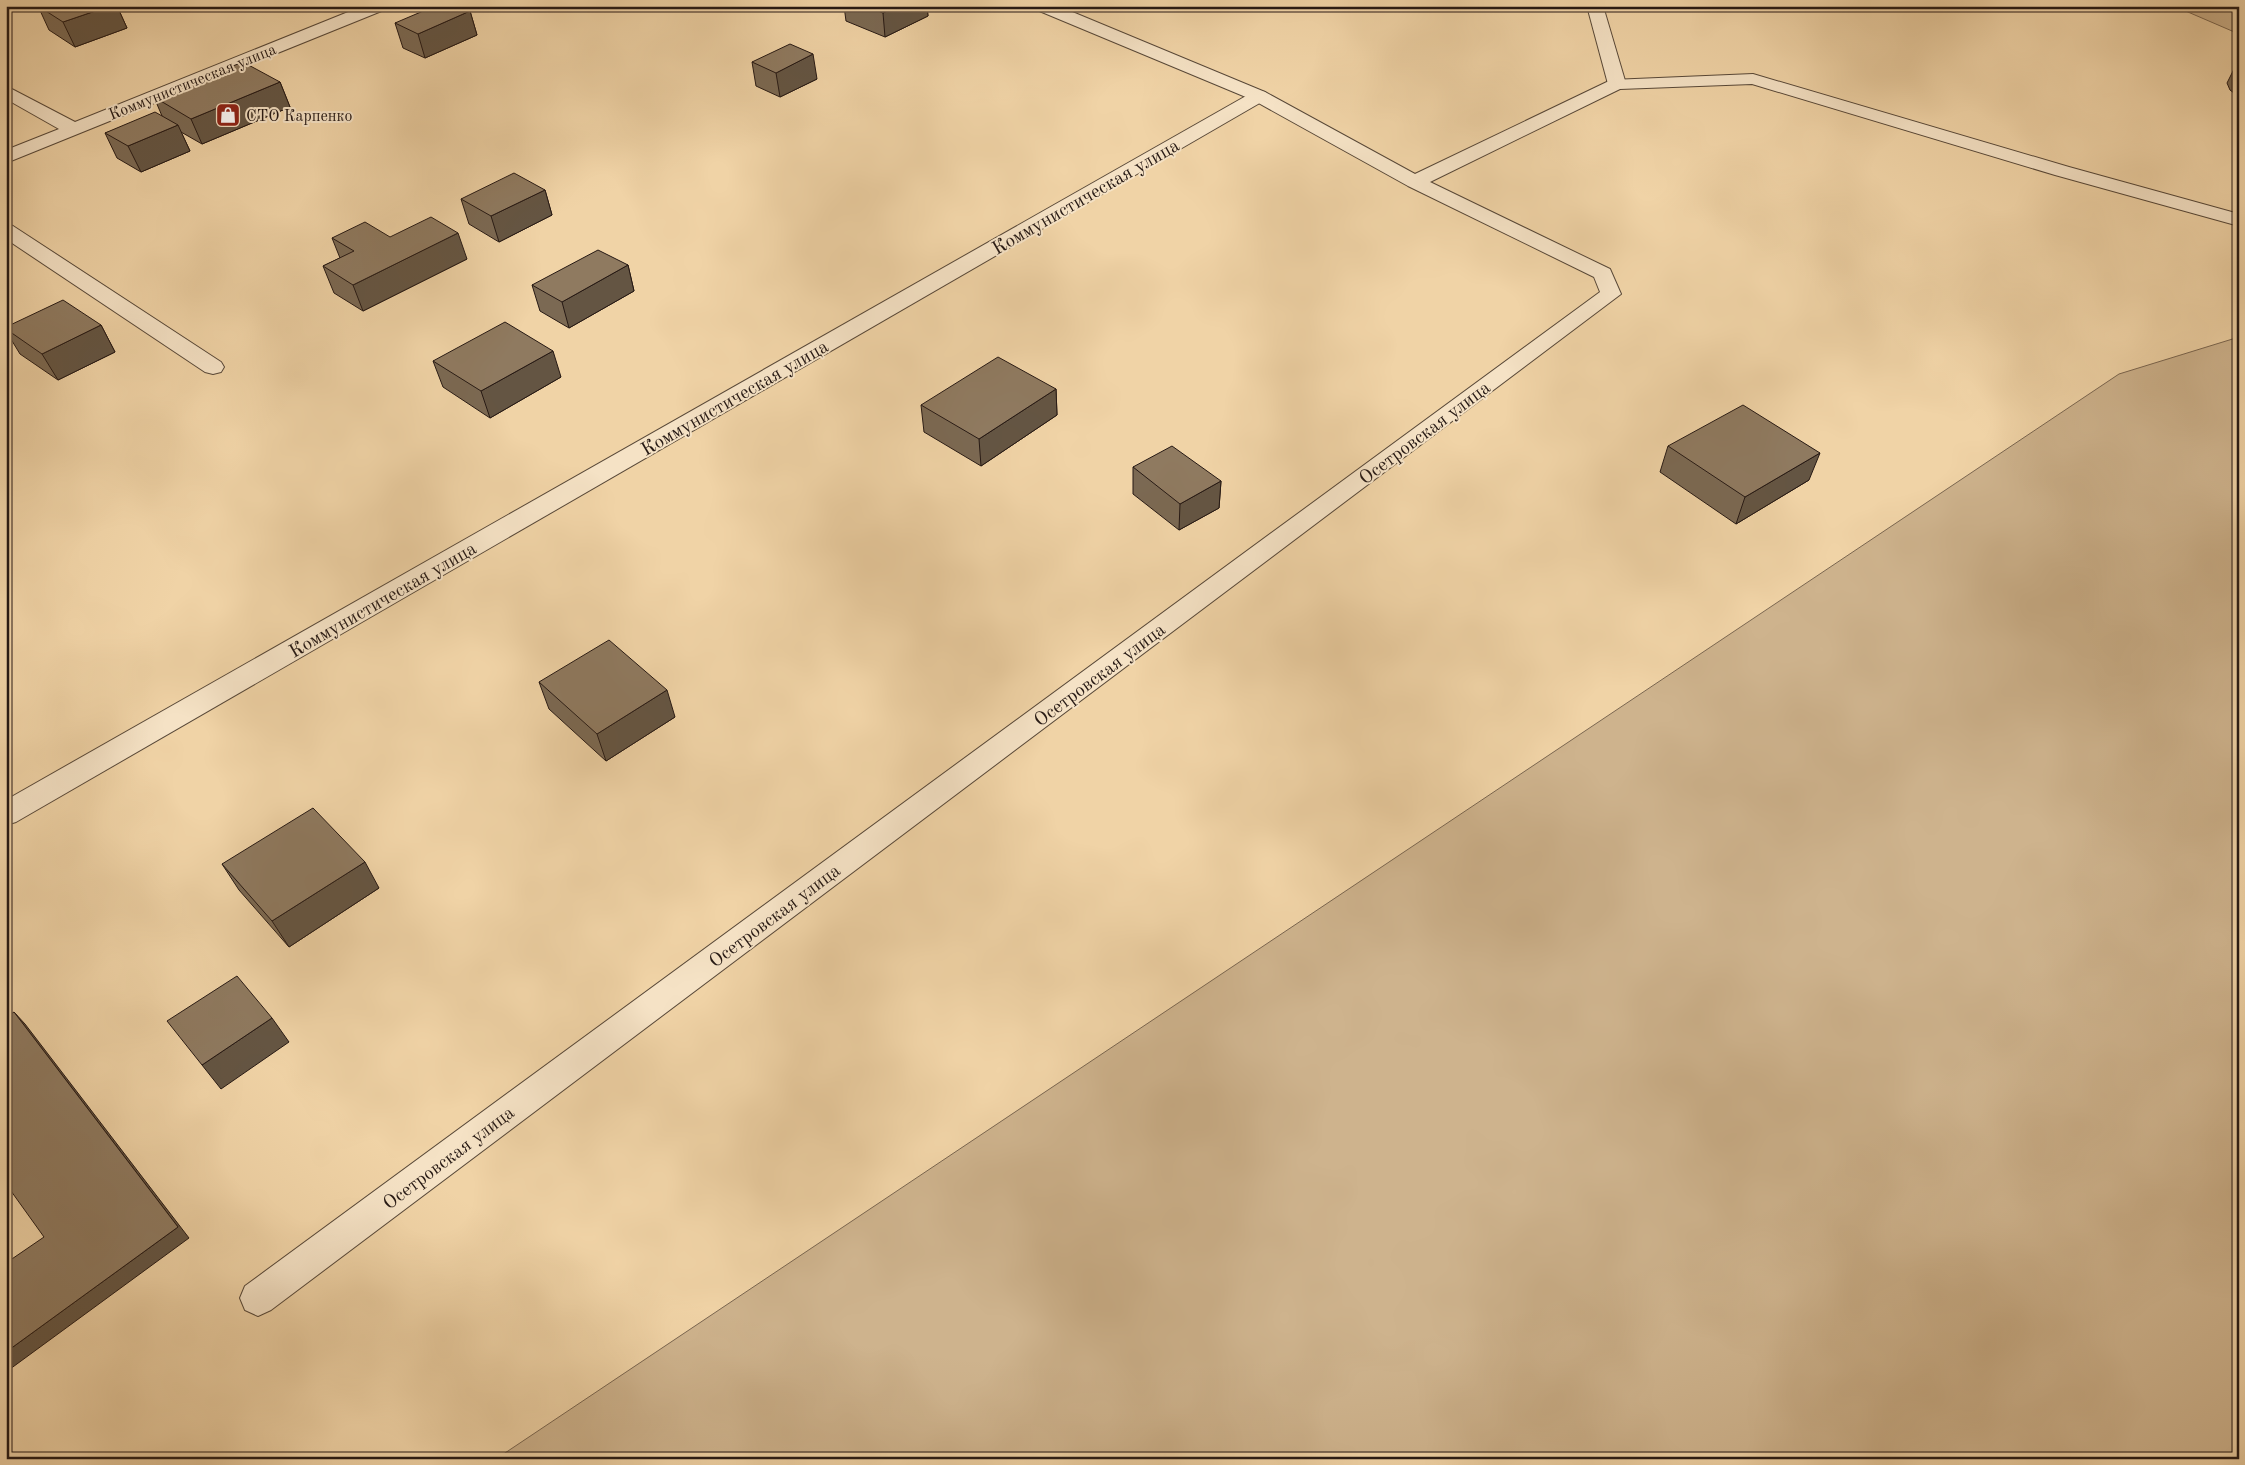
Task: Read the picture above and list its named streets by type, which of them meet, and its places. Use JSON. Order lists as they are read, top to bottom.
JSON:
{
  "streets": {
    "street": ["Коммунистическая улица", "Осетровская улица"]
  },
  "crossings": [
    ["Коммунистическая улица", "Осетровская улица"]
  ],
  "places": {
    "shop": ["СТО Карпенко"]
  }
}
